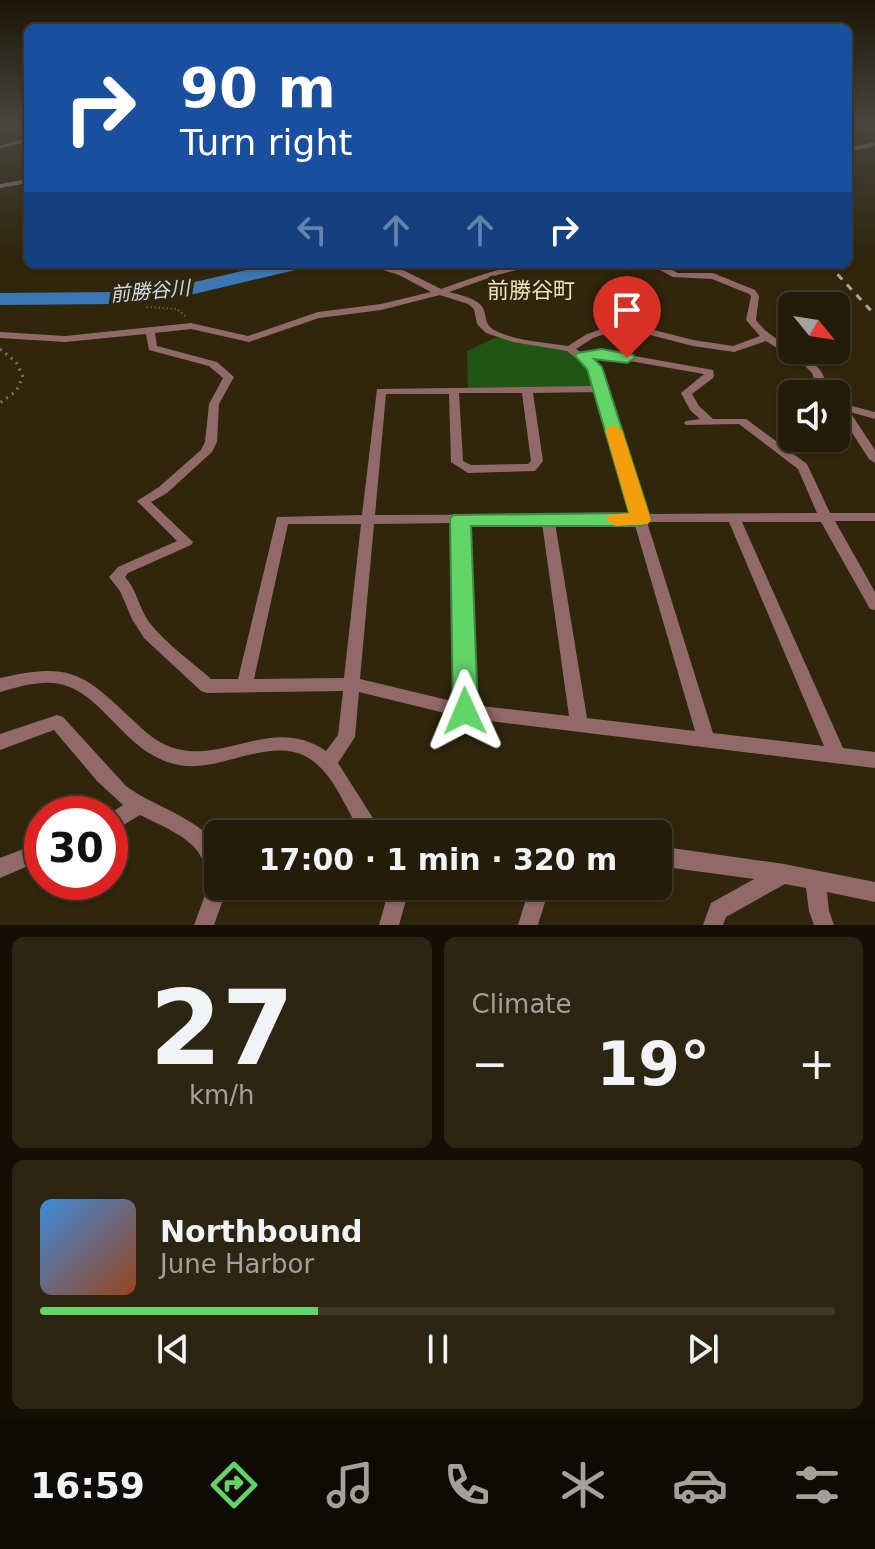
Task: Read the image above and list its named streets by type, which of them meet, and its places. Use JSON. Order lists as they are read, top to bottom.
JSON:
{
  "districts": ["前勝谷町"],
  "water": ["前勝谷川"],
  "north": "bottom right",
  "page": {
    "turn": ["90 m", "Turn right"],
    "limit": "30",
    "trip": "17:00 · 1 min · 320 m",
    "tile": [
      ["27", "km/h"],
      "Climate"
    ],
    "heat": ["−", "19°", "+"],
    "song": ["Northbound", "June Harbor"],
    "tabs": "16:59"
  }
}
